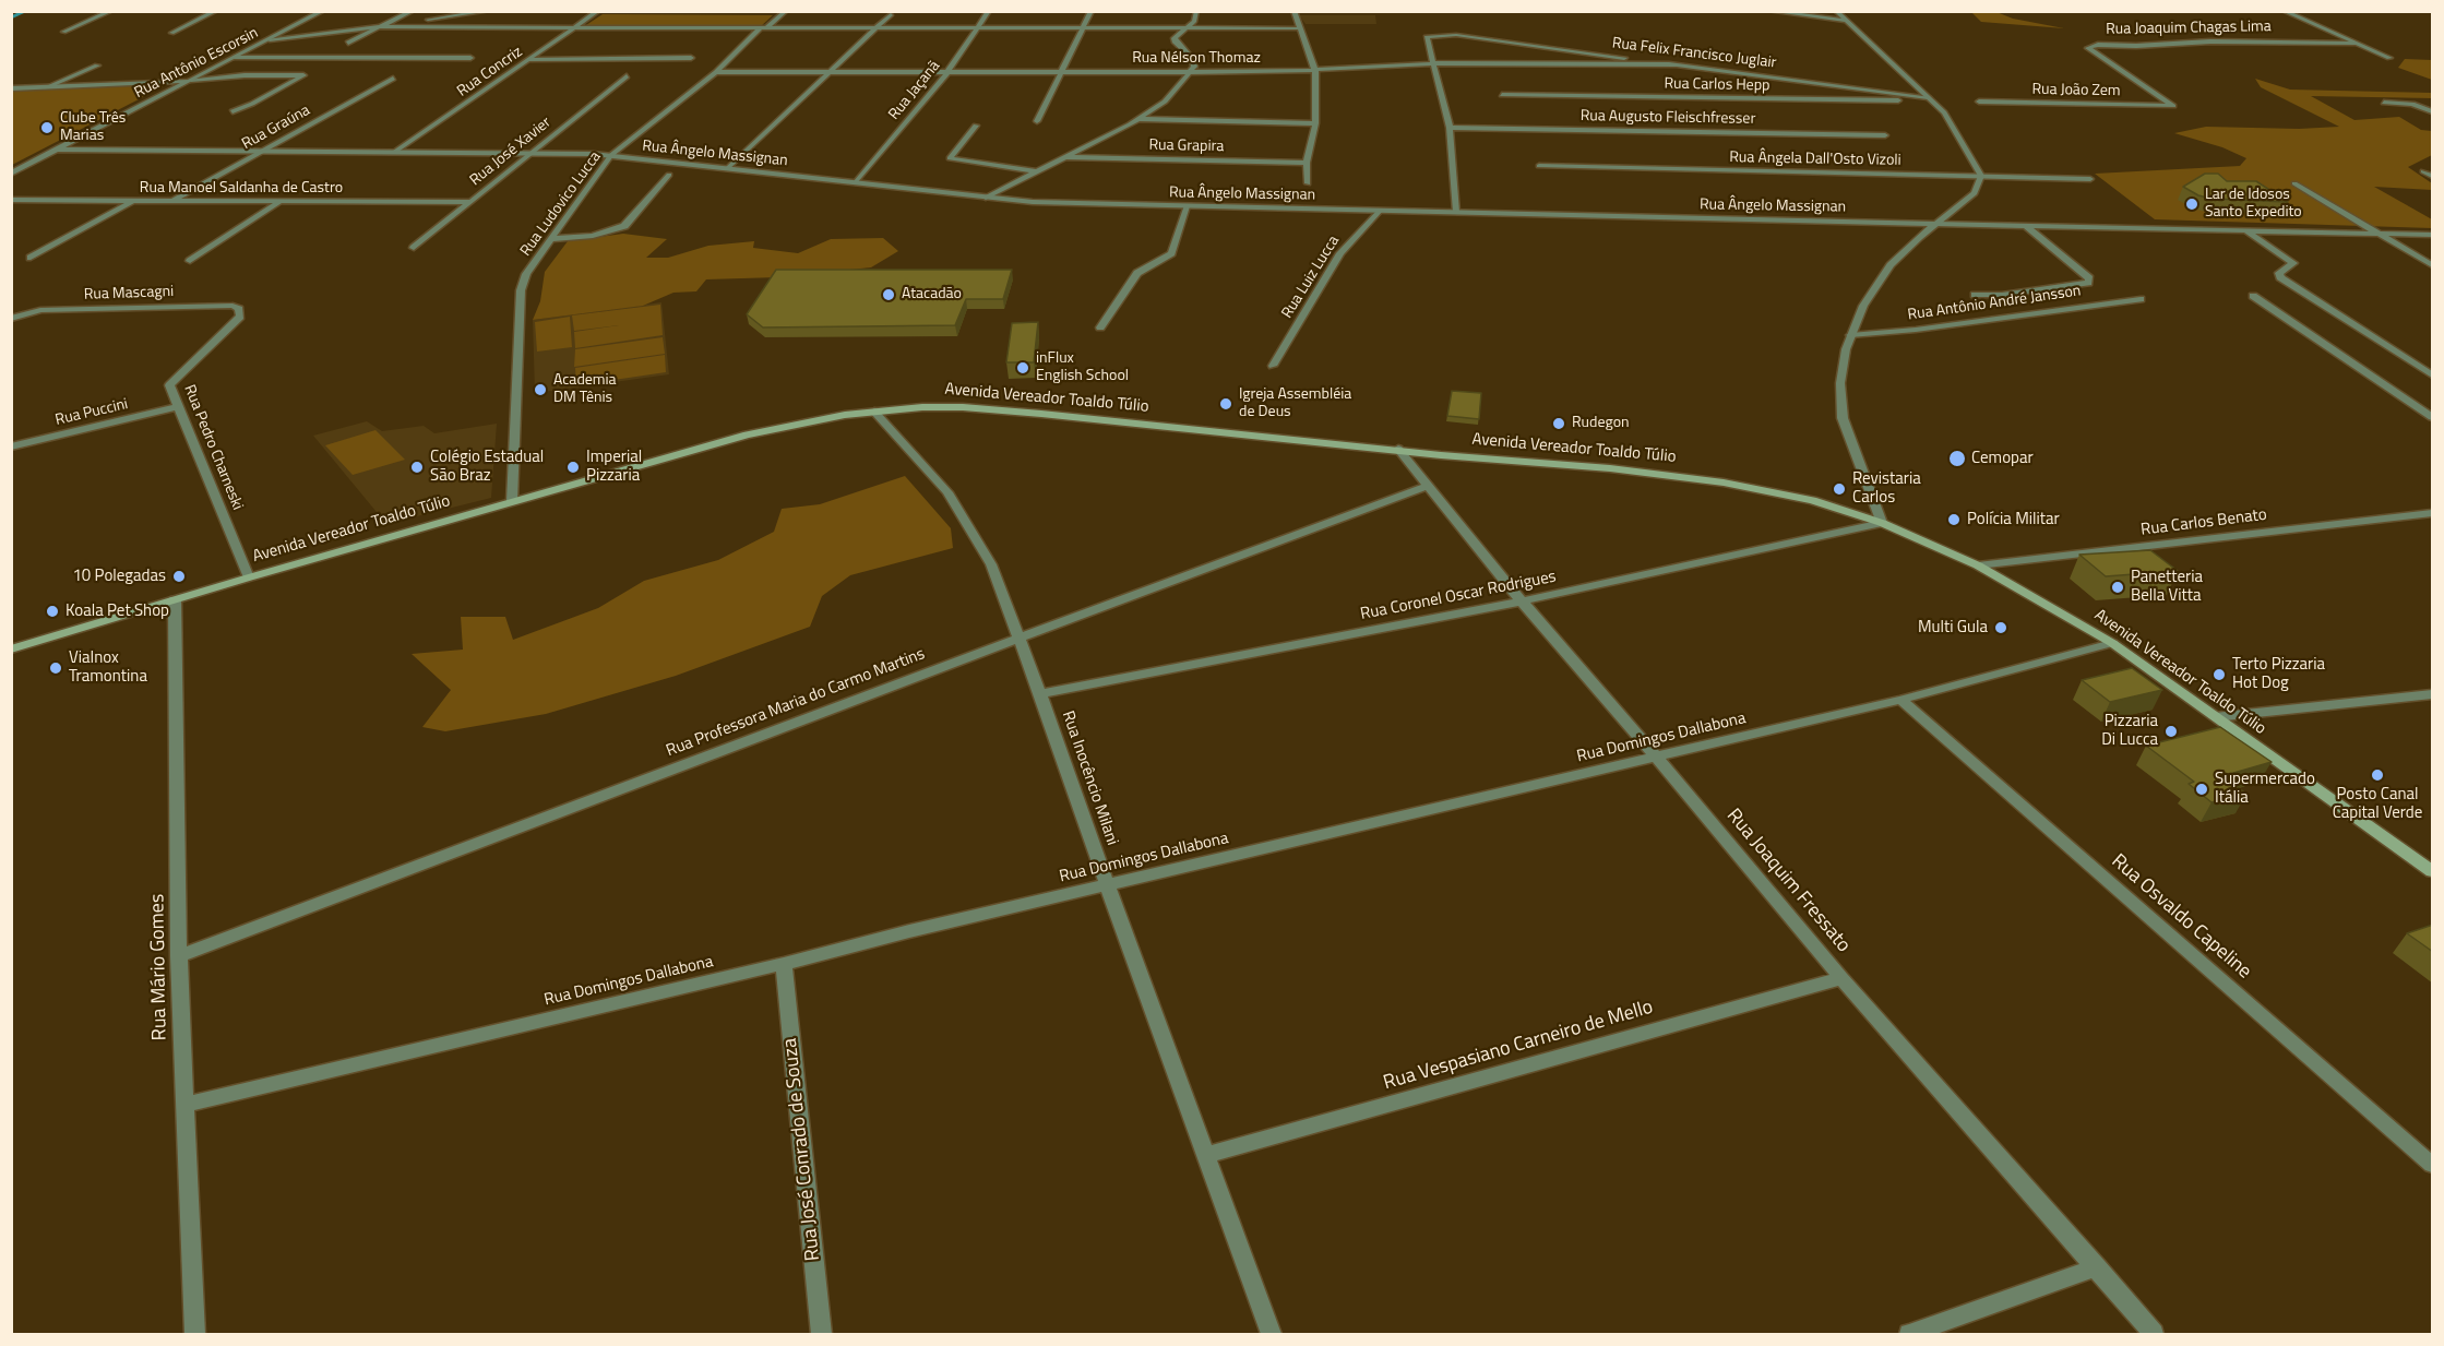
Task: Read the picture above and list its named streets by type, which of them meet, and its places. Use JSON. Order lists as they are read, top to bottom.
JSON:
{
  "streets": {
    "main road": ["Avenida Vereador Toaldo Túlio"],
    "street": [
      "Rua Joaquim Chagas Lima",
      "Rua Felix Francisco Juglair",
      "Rua Nélson Thomaz",
      "Rua Antônio Escorsin",
      "Rua Concriz",
      "Rua Carlos Hepp",
      "Rua Jaçanã",
      "Rua João Zem",
      "Rua Augusto Fleischfresser",
      "Rua Graúna",
      "Rua Grapira",
      "Rua José Xavier",
      "Rua Ângelo Massignan",
      "Rua Ângela Dall'Osto Vizoli",
      "Rua Manoel Saldanha de Castro",
      "Rua Ludovico Lucca",
      "Rua Luiz Lucca",
      "Rua Mascagni",
      "Rua Antônio André Jansson",
      "Rua Puccini",
      "Rua Pedro Charneski",
      "Rua Carlos Benato",
      "Rua Coronel Oscar Rodrigues",
      "Rua Professora Maria do Carmo Martins",
      "Rua Domingos Dallabona",
      "Rua Inocêncio Milani",
      "Rua Joaquim Fressato",
      "Rua Osvaldo Capeline",
      "Rua Mário Gomes",
      "Rua Vespasiano Carneiro de Mello",
      "Rua José Conrado de Souza"
    ]
  },
  "crossings": [
    ["Rua Joaquim Chagas Lima", "Rua João Zem"],
    ["Rua Felix Francisco Juglair", "Rua Nélson Thomaz"],
    ["Rua Felix Francisco Juglair", "Rua Carlos Hepp"],
    ["Rua Nélson Thomaz", "Rua Jaçanã"],
    ["Rua Nélson Thomaz", "Rua Ludovico Lucca"],
    ["Rua Antônio Escorsin", "Rua Ângelo Massignan"],
    ["Rua Concriz", "Rua Ângelo Massignan"],
    ["Rua Jaçanã", "Rua Ângelo Massignan"],
    ["Rua Graúna", "Rua Ângelo Massignan"],
    ["Rua Graúna", "Rua Manoel Saldanha de Castro"],
    ["Rua José Xavier", "Rua Ângelo Massignan"],
    ["Rua José Xavier", "Rua Manoel Saldanha de Castro"],
    ["Rua Ângelo Massignan", "Rua Ludovico Lucca"],
    ["Rua Ângelo Massignan", "Rua Luiz Lucca"],
    ["Rua Ludovico Lucca", "Avenida Vereador Toaldo Túlio"],
    ["Rua Mascagni", "Rua Pedro Charneski"],
    ["Avenida Vereador Toaldo Túlio", "Rua Pedro Charneski"],
    ["Avenida Vereador Toaldo Túlio", "Rua Carlos Benato"],
    ["Avenida Vereador Toaldo Túlio", "Rua Coronel Oscar Rodrigues"],
    ["Avenida Vereador Toaldo Túlio", "Rua Domingos Dallabona"],
    ["Avenida Vereador Toaldo Túlio", "Rua Inocêncio Milani"],
    ["Avenida Vereador Toaldo Túlio", "Rua Joaquim Fressato"],
    ["Avenida Vereador Toaldo Túlio", "Rua Mário Gomes"],
    ["Rua Puccini", "Rua Pedro Charneski"],
    ["Rua Coronel Oscar Rodrigues", "Rua Inocêncio Milani"],
    ["Rua Coronel Oscar Rodrigues", "Rua Joaquim Fressato"],
    ["Rua Professora Maria do Carmo Martins", "Rua Inocêncio Milani"],
    ["Rua Professora Maria do Carmo Martins", "Rua Joaquim Fressato"],
    ["Rua Professora Maria do Carmo Martins", "Rua Mário Gomes"],
    ["Rua Domingos Dallabona", "Rua Inocêncio Milani"],
    ["Rua Domingos Dallabona", "Rua Joaquim Fressato"],
    ["Rua Domingos Dallabona", "Rua Osvaldo Capeline"],
    ["Rua Domingos Dallabona", "Rua Mário Gomes"],
    ["Rua Domingos Dallabona", "Rua José Conrado de Souza"],
    ["Rua Inocêncio Milani", "Rua Vespasiano Carneiro de Mello"],
    ["Rua Joaquim Fressato", "Rua Vespasiano Carneiro de Mello"]
  ],
  "places": [
    "Clube Três Marias",
    "Lar de Idosos Santo Expedito",
    "Atacadão",
    "inFlux English School",
    "Academia DM Tênis",
    "Igreja Assembléia de Deus",
    "Rudegon",
    "Cemopar",
    "Colégio Estadual São Braz",
    "Imperial Pizzaria",
    "Revistaria Carlos",
    "Polícia Militar",
    "10 Polegadas",
    "Panetteria Bella Vitta",
    "Koala Pet Shop",
    "Multi Gula",
    "ViaInox Tramontina",
    "Terto Pizzaria Hot Dog",
    "Pizzaria Di Lucca",
    "Posto Canal Capital Verde",
    "Supermercado Itália"
  ]
}
